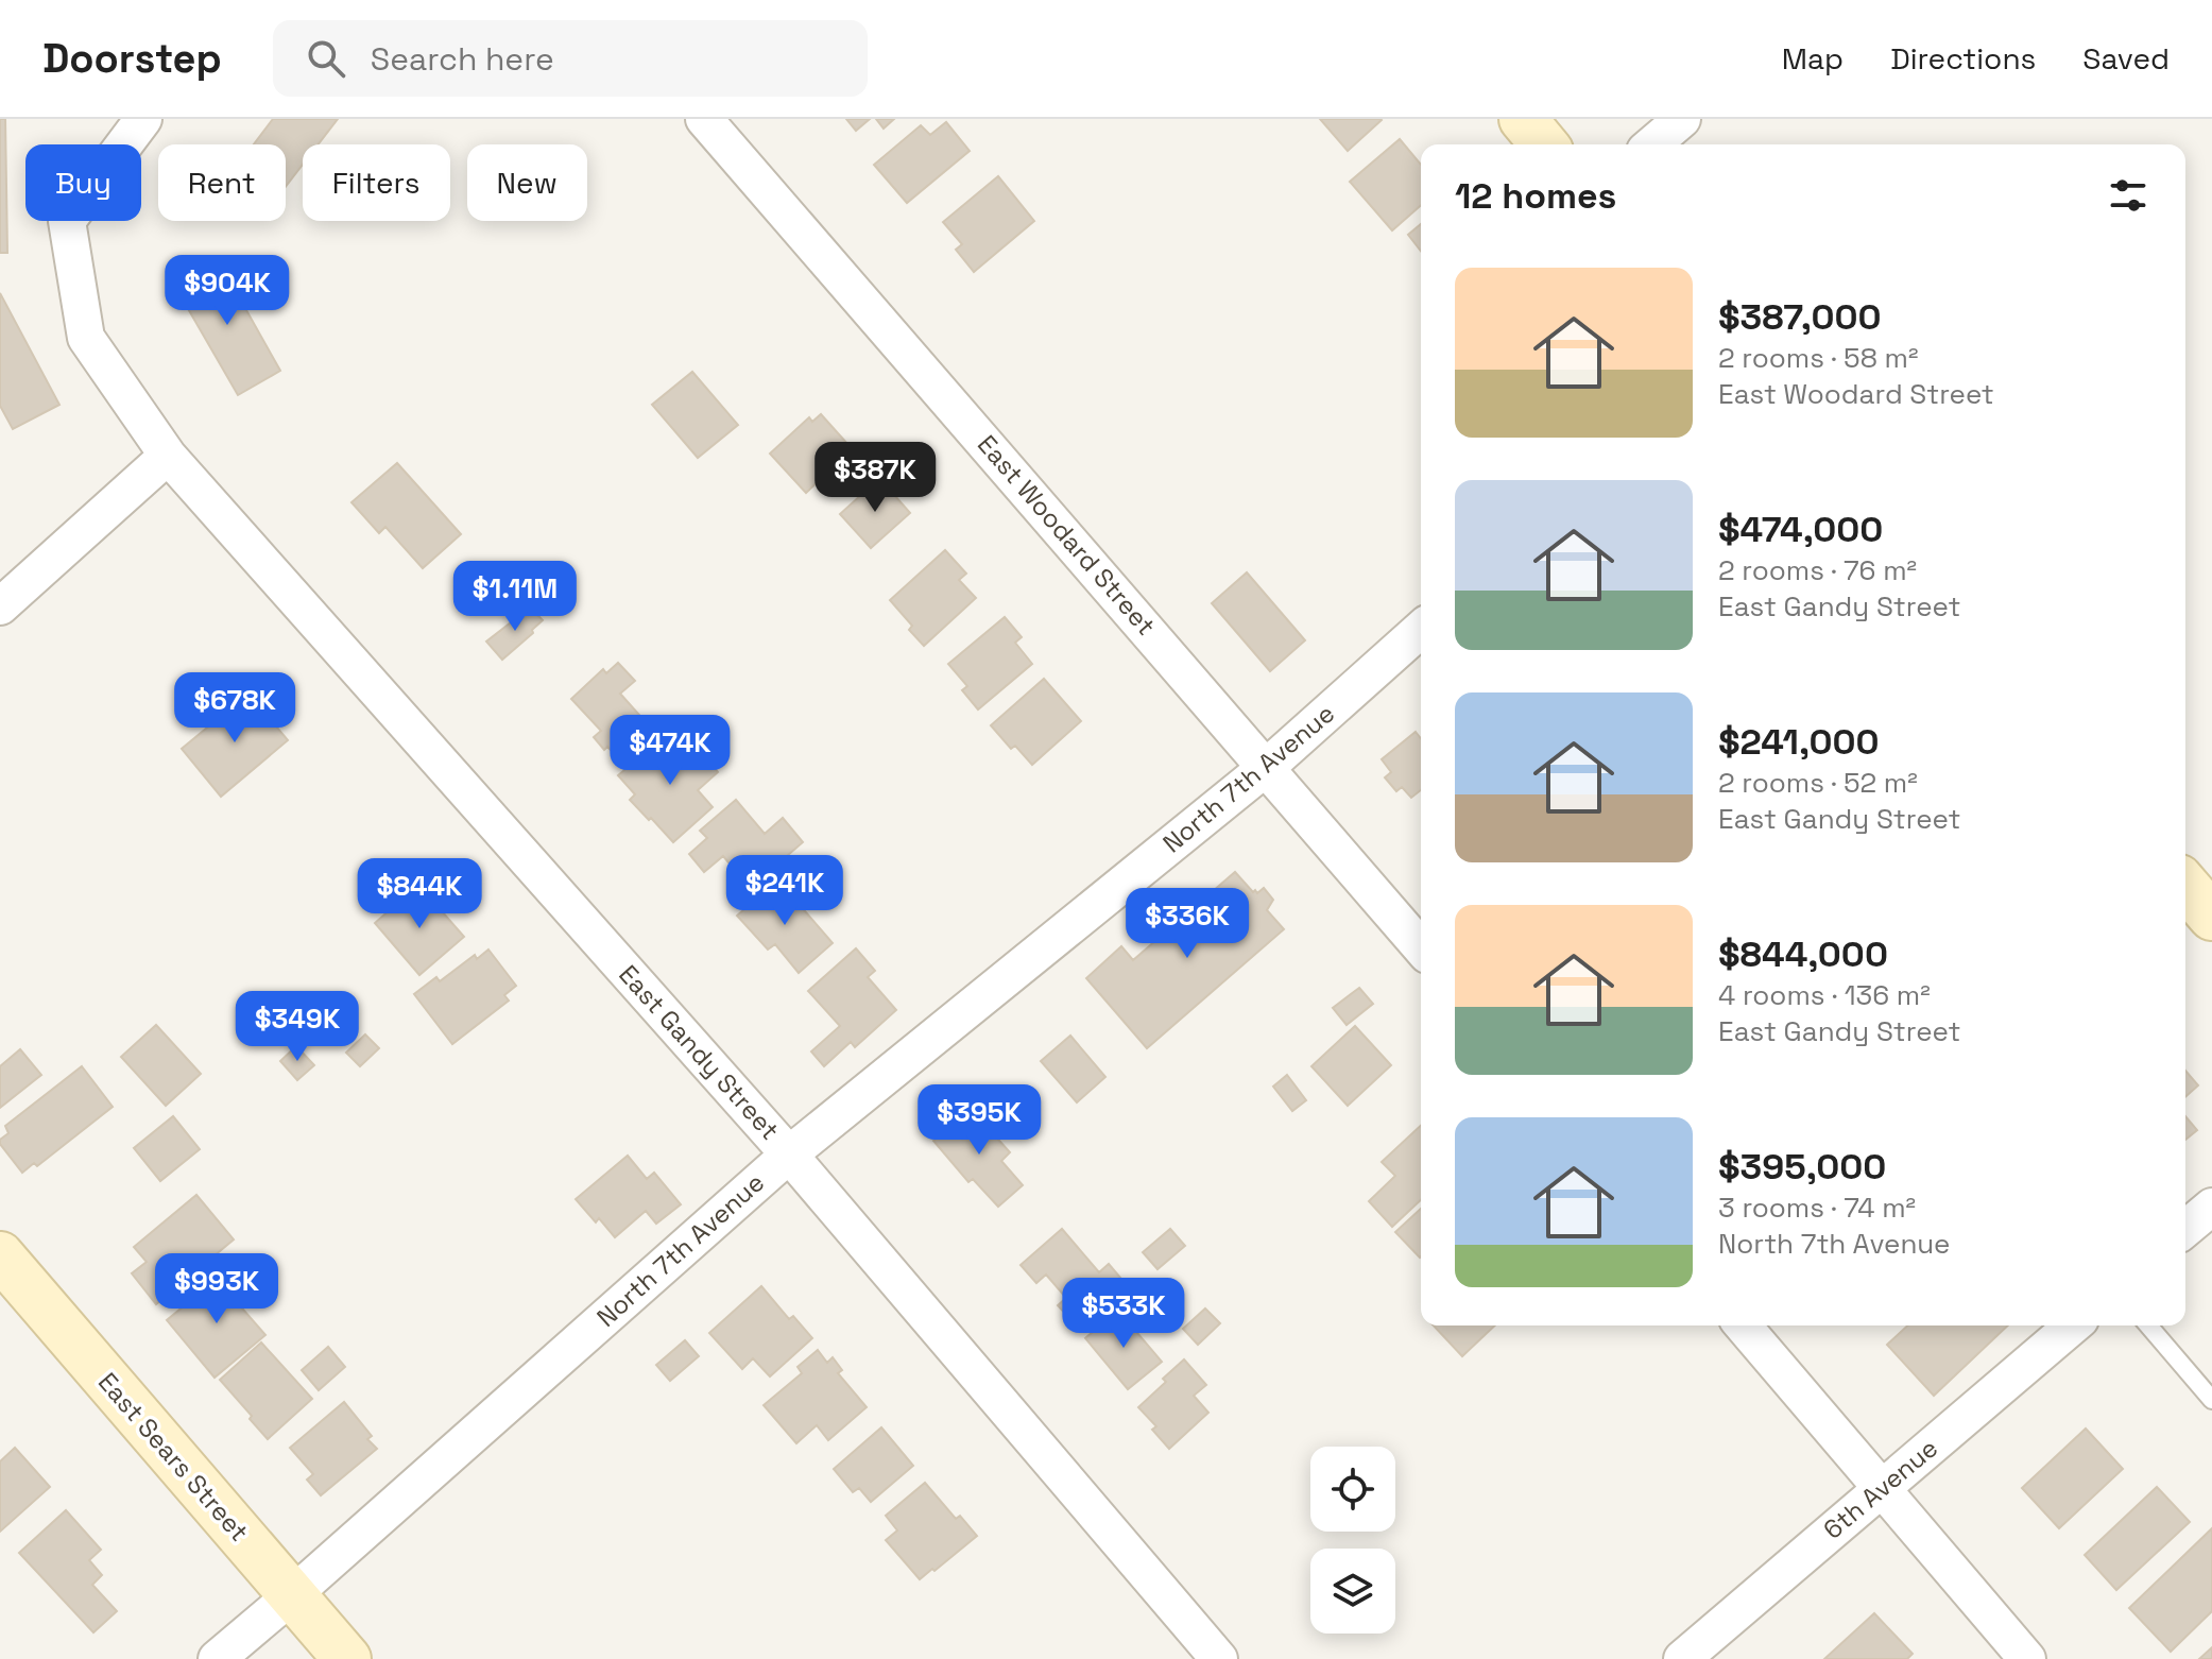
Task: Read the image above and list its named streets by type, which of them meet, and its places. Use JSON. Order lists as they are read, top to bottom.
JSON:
{
  "streets": {
    "street": [
      "East Woodard Street",
      "North 7th Avenue",
      "East Gandy Street",
      "East Sears Street",
      "6th Avenue"
    ]
  },
  "crossings": [
    ["East Woodard Street", "North 7th Avenue"],
    ["North 7th Avenue", "East Gandy Street"],
    ["North 7th Avenue", "East Sears Street"]
  ],
  "page": {
    "header": "Doorstep",
    "search": "Search here",
    "nav": ["Map", "Directions", "Saved"],
    "chip": [
      "Buy",
      "Rent",
      "Filters",
      "New"
    ],
    "heading": "12 homes",
    "list": [
      {
        "name": "$387,000",
        "note": "2 rooms · 58 m² · East Woodard Street"
      },
      {
        "name": "$474,000",
        "note": "2 rooms · 76 m² · East Gandy Street"
      },
      {
        "name": "$241,000",
        "note": "2 rooms · 52 m² · East Gandy Street"
      },
      {
        "name": "$844,000",
        "note": "4 rooms · 136 m² · East Gandy Street"
      },
      {
        "name": "$395,000",
        "note": "3 rooms · 74 m² · North 7th Avenue"
      }
    ],
    "price": [
      "$904K",
      "$387K",
      "$1.11M",
      "$678K",
      "$474K",
      "$241K",
      "$844K",
      "$336K",
      "$349K",
      "$395K",
      "$993K",
      "$533K"
    ]
  }
}
